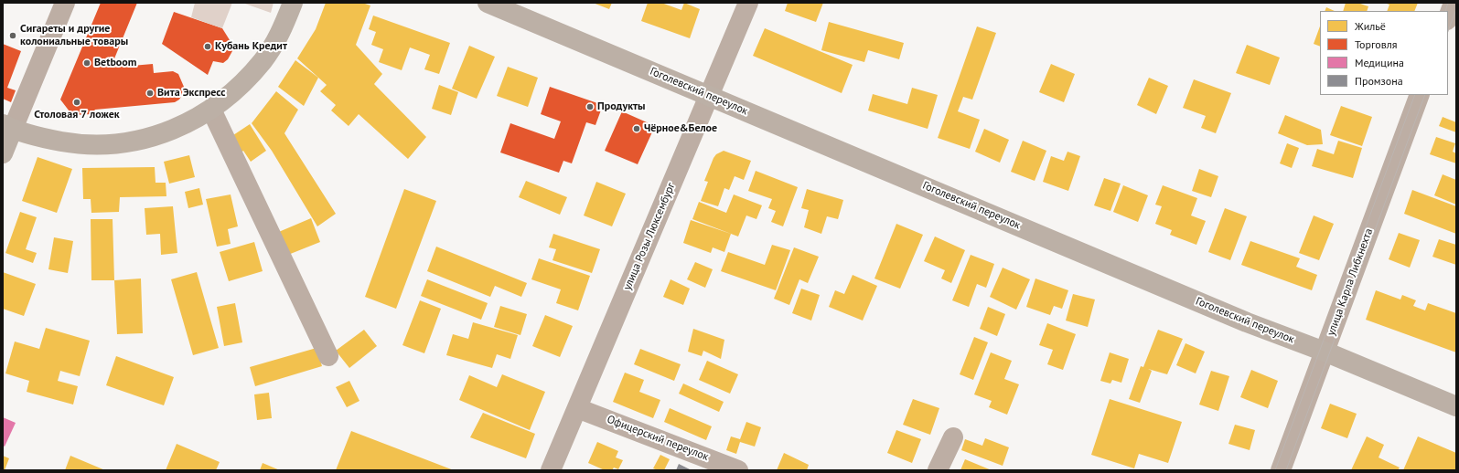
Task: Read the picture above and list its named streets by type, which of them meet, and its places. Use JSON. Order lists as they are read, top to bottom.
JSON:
{
  "streets": {
    "main road": ["Гоголевский переулок"],
    "street": ["улица Розы Люксембург", "улица Карла Либкнехта", "Офицерский переулок"]
  },
  "crossings": [
    ["Гоголевский переулок", "улица Розы Люксембург"],
    ["Гоголевский переулок", "улица Карла Либкнехта"],
    ["улица Розы Люксембург", "Офицерский переулок"]
  ],
  "places": [
    "Сигареты и другие колониальные товары",
    "Кубань Кредит",
    "Betboom",
    "Вита Экспресс",
    "Столовая 7 ложек",
    "Продукты",
    "Чёрное&Белое"
  ],
  "legend": [
    "Жильё",
    "Торговля",
    "Медицина",
    "Промзона"
  ]
}
